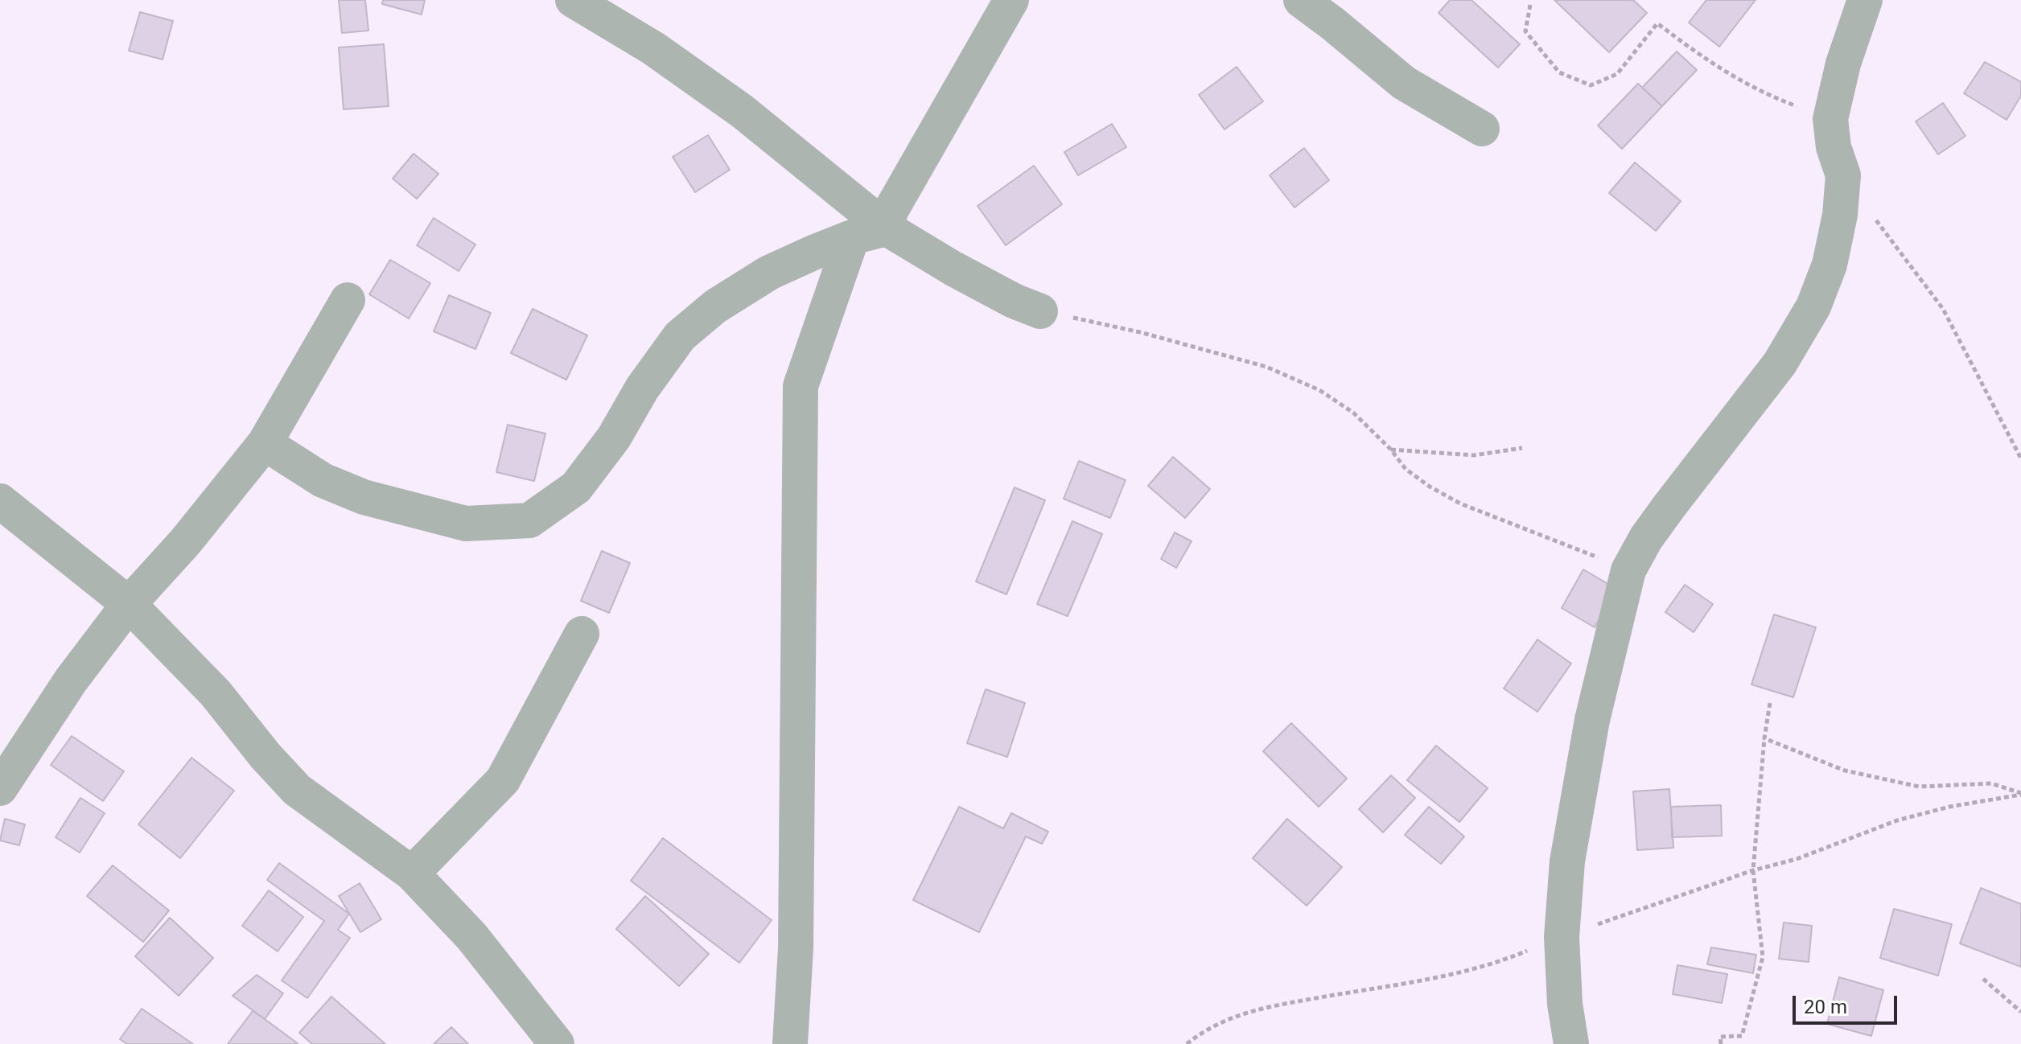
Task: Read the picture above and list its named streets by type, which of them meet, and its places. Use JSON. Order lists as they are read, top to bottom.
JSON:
{
  "scale_bar": "20 m"
}
